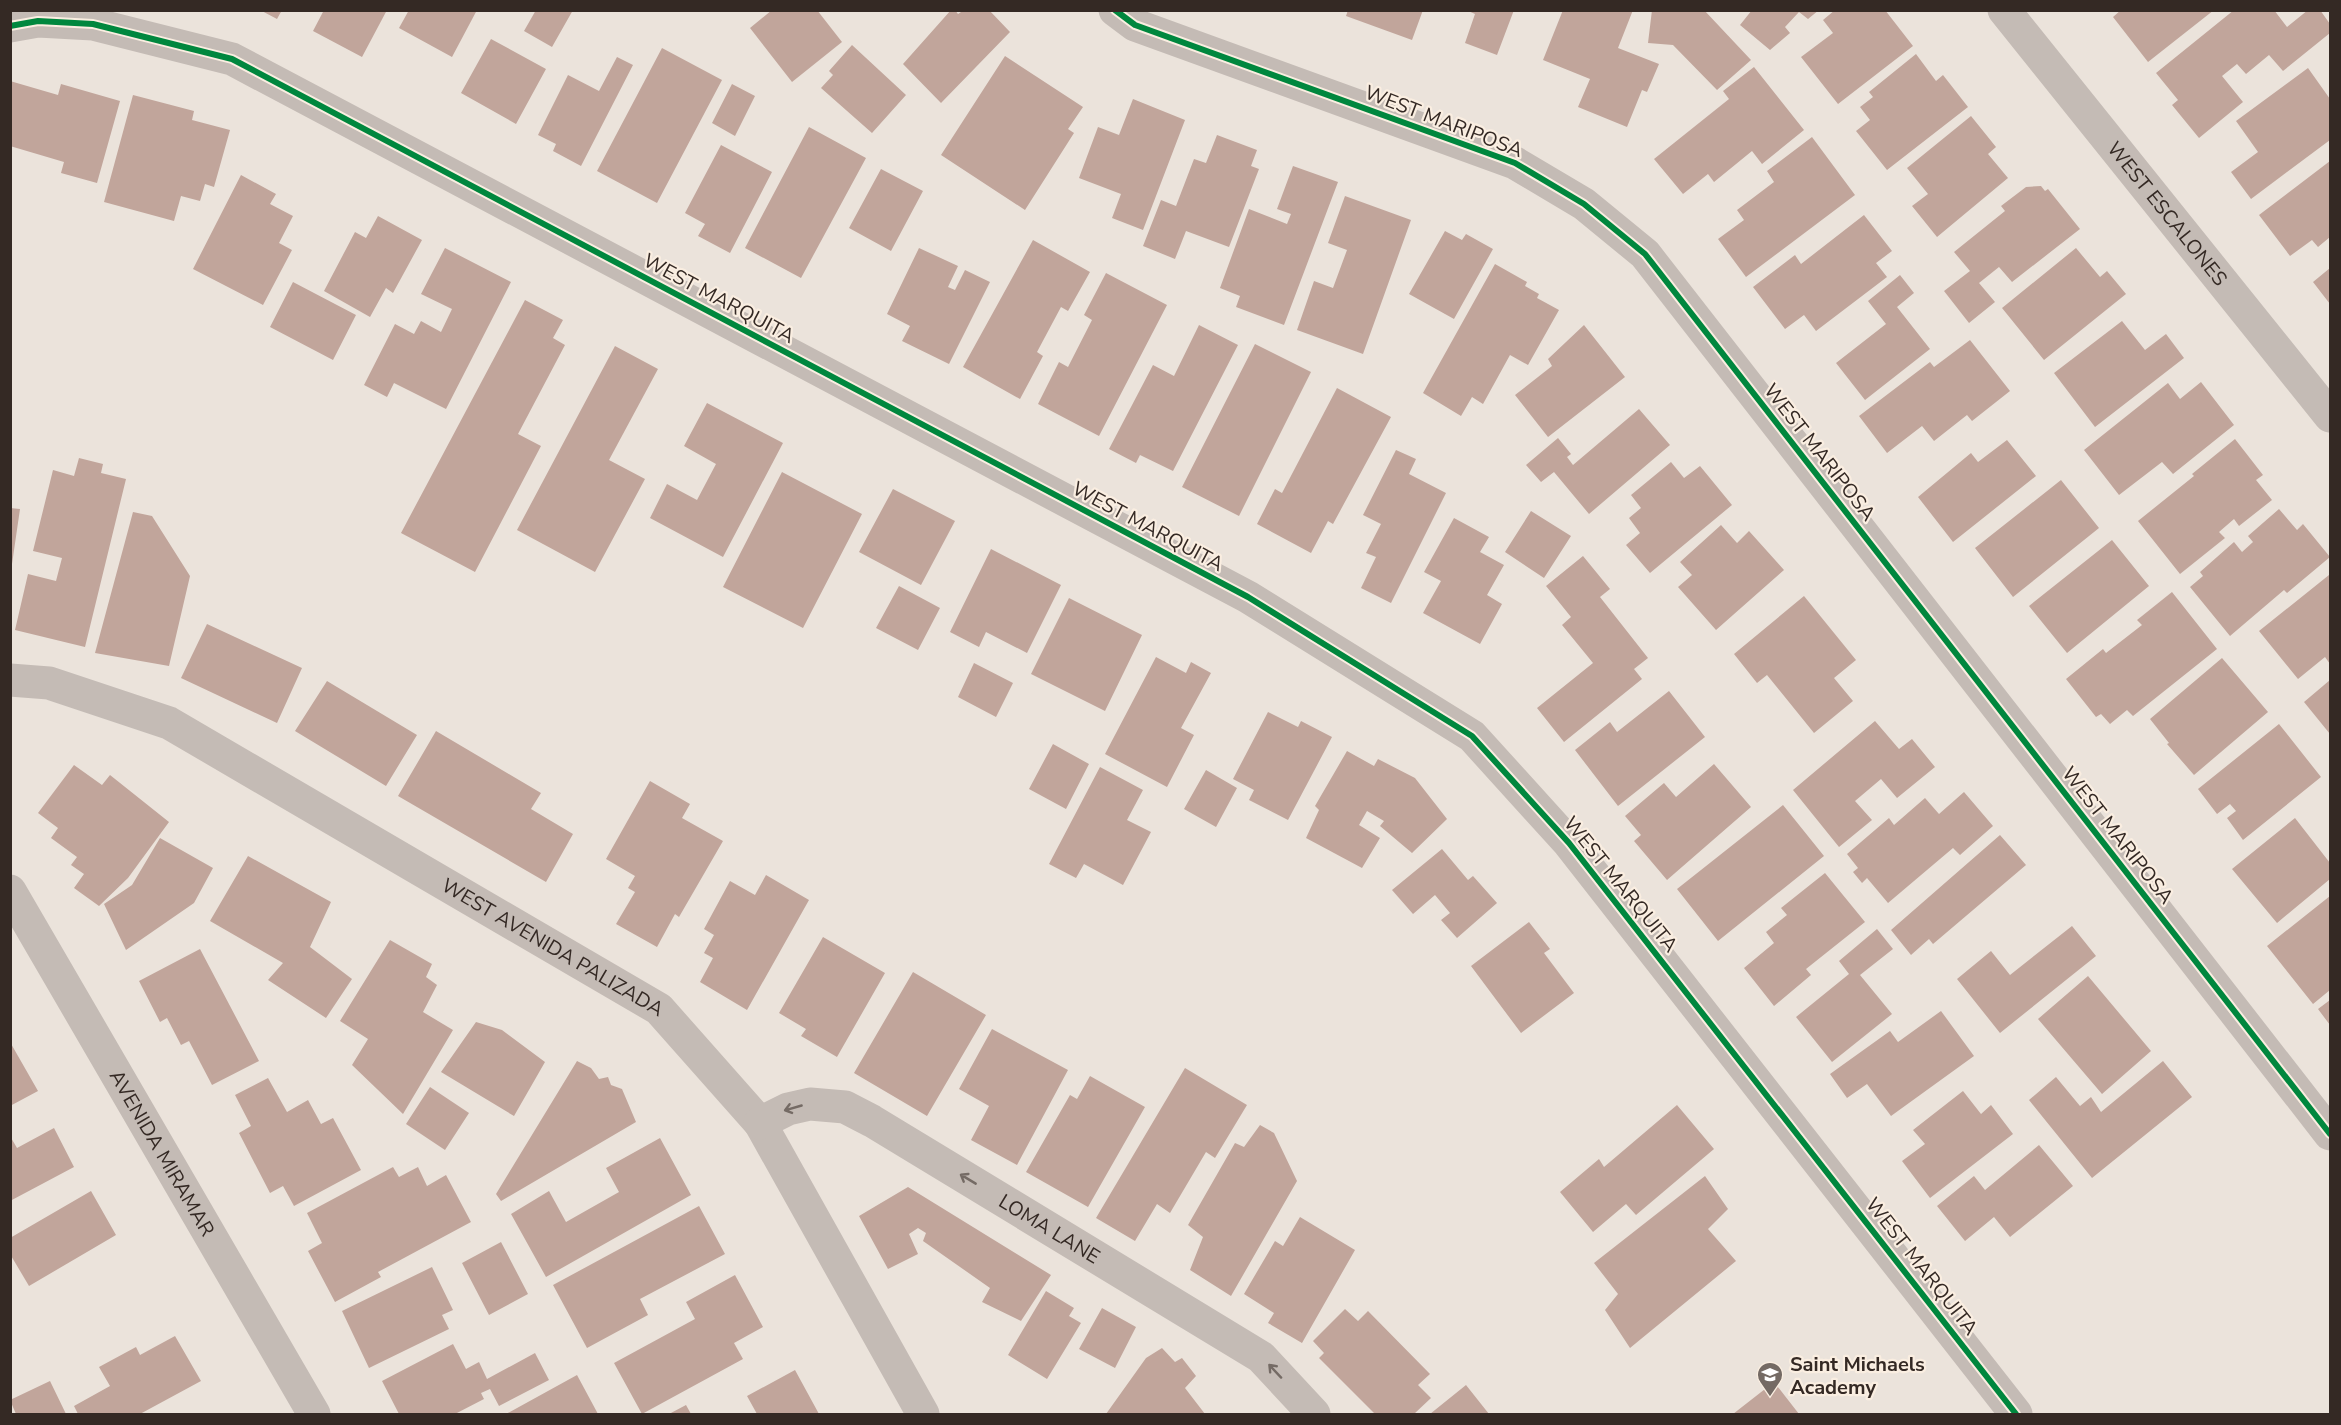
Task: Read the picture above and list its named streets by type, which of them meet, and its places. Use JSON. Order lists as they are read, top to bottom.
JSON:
{
  "streets": {
    "street": [
      "WEST MARIPOSA",
      "WEST ESCALONES",
      "WEST MARQUITA",
      "WEST AVENIDA PALIZADA",
      "AVENIDA MIRAMAR",
      "LOMA LANE"
    ]
  },
  "crossings": [
    ["WEST AVENIDA PALIZADA", "LOMA LANE"]
  ],
  "one_way": ["LOMA LANE"],
  "places": {
    "school or university": ["Saint Michaels Academy"]
  }
}
